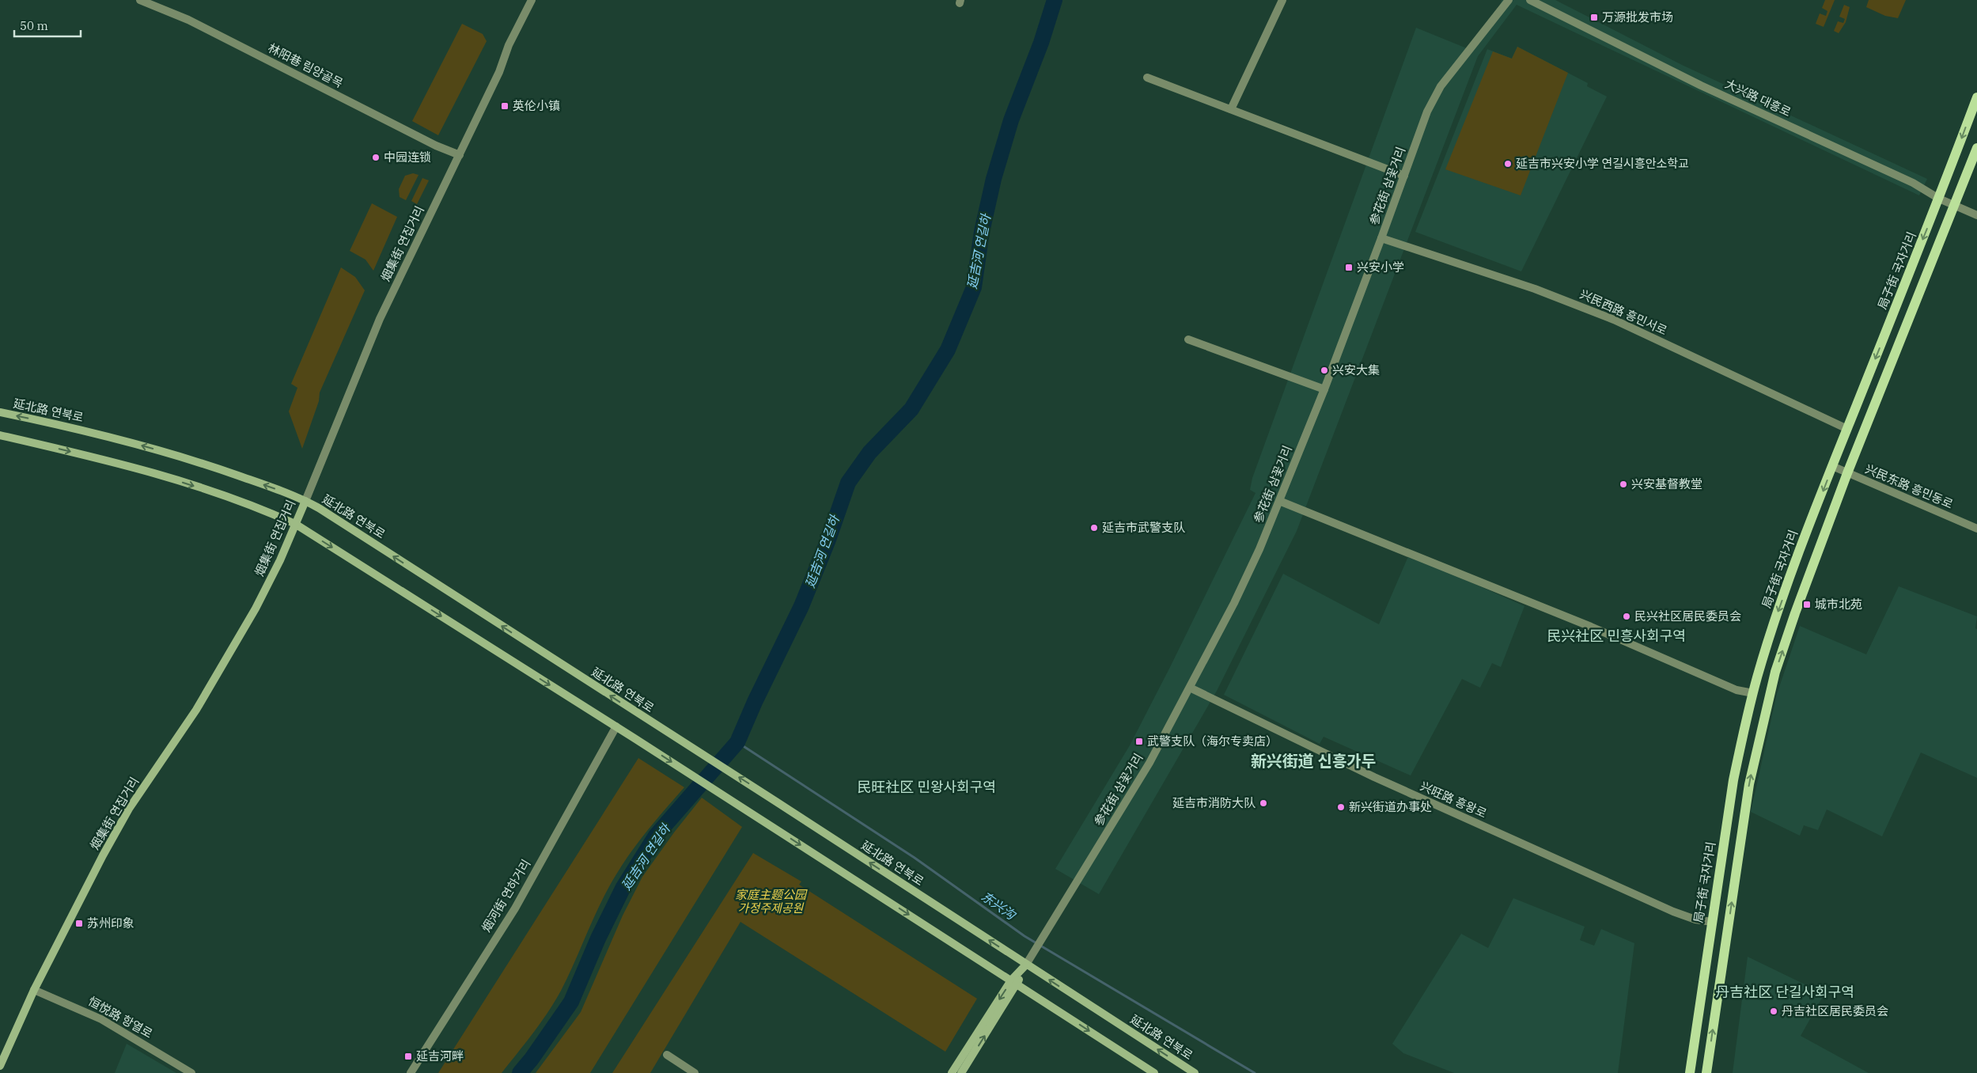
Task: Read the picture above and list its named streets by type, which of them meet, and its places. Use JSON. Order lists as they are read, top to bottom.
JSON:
{
  "streets": {
    "main road": [
      "参花街 삼꽃거리",
      "烟集街 연집거리",
      "局子街 국자거리",
      "延北路 연북로"
    ],
    "street": [
      "林阳巷 림양골목",
      "大兴路 대흥로",
      "兴民西路 흥민서로",
      "兴民东路 흥민동로",
      "兴旺路 흥왕로",
      "烟河街 연하거리",
      "恒悦路 항열로"
    ]
  },
  "crossings": [
    ["林阳巷 림양골목", "烟集街 연집거리"],
    ["大兴路 대흥로", "局子街 국자거리"],
    ["参花街 삼꽃거리", "兴民西路 흥민서로"],
    ["参花街 삼꽃거리", "延北路 연북로"],
    ["参花街 삼꽃거리", "兴旺路 흥왕로"],
    ["烟集街 연집거리", "延北路 연북로"],
    ["烟集街 연집거리", "恒悦路 항열로"],
    ["局子街 국자거리", "兴民西路 흥민서로"],
    ["局子街 국자거리", "兴民东路 흥민동로"],
    ["局子街 국자거리", "兴旺路 흥왕로"]
  ],
  "districts": [
    "民兴社区 민흥사회구역",
    "新兴街道 신흥가두",
    "民旺社区 민왕사회구역",
    "丹吉社区 단길사회구역"
  ],
  "water": ["延吉河 연길하", "东兴沟"],
  "parks": ["家庭主题公园 가정주제공원"],
  "places": {
    "transit": [
      "万源批发市场",
      "英伦小镇",
      "兴安小学",
      "城市北苑",
      "武警支队（海尔专卖店）",
      "苏州印象",
      "延吉河畔"
    ],
    "other": [
      "中园连锁",
      "延吉市兴安小学 연길시흥안소학교",
      "兴安大集",
      "兴安基督教堂",
      "延吉市武警支队",
      "民兴社区居民委员会",
      "延吉市消防大队",
      "新兴街道办事处",
      "丹吉社区居民委员会"
    ]
  },
  "scale_bar": "50 m"
}
